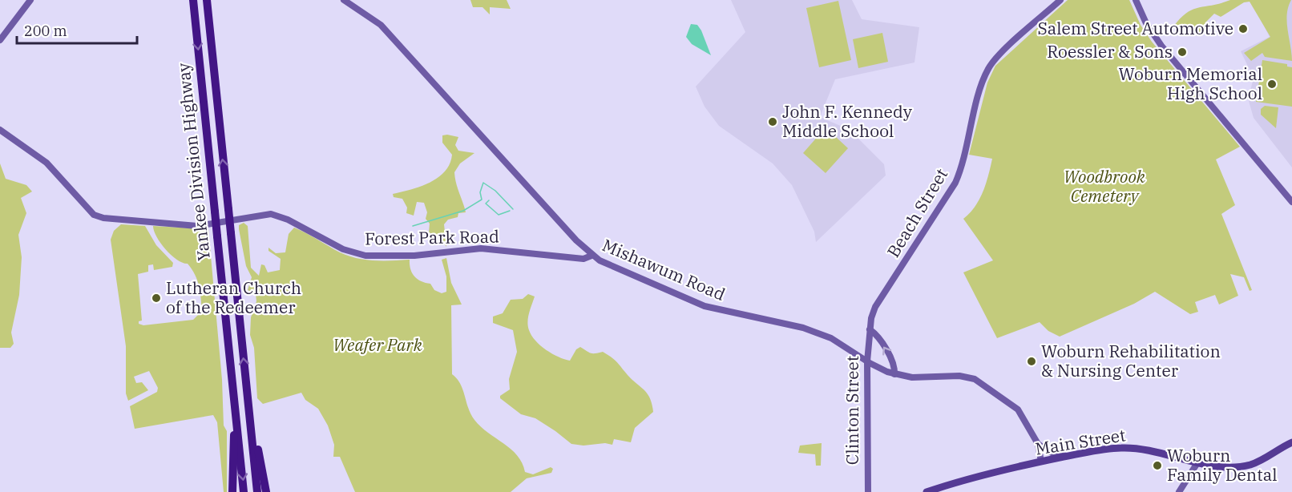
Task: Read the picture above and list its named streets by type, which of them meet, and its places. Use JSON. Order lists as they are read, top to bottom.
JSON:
{
  "streets": {
    "highway": ["Yankee Division Highway"],
    "main road": ["Main Street"],
    "street": [
      "Beach Street",
      "Forest Park Road",
      "Mishawum Road",
      "Clinton Street"
    ]
  },
  "crossings": [
    ["Beach Street", "Clinton Street"],
    ["Forest Park Road", "Mishawum Road"],
    ["Mishawum Road", "Clinton Street"],
    ["Mishawum Road", "Main Street"]
  ],
  "parks": ["Woodbrook Cemetery", "Weafer Park"],
  "places": [
    "Salem Street Automotive",
    "Roessler & Sons",
    "Woburn Memorial High School",
    "John F. Kennedy Middle School",
    "Lutheran Church of the Redeemer",
    "Woburn Rehabilitation & Nursing Center",
    "Woburn Family Dental"
  ],
  "scale_bar": "200 m"
}
